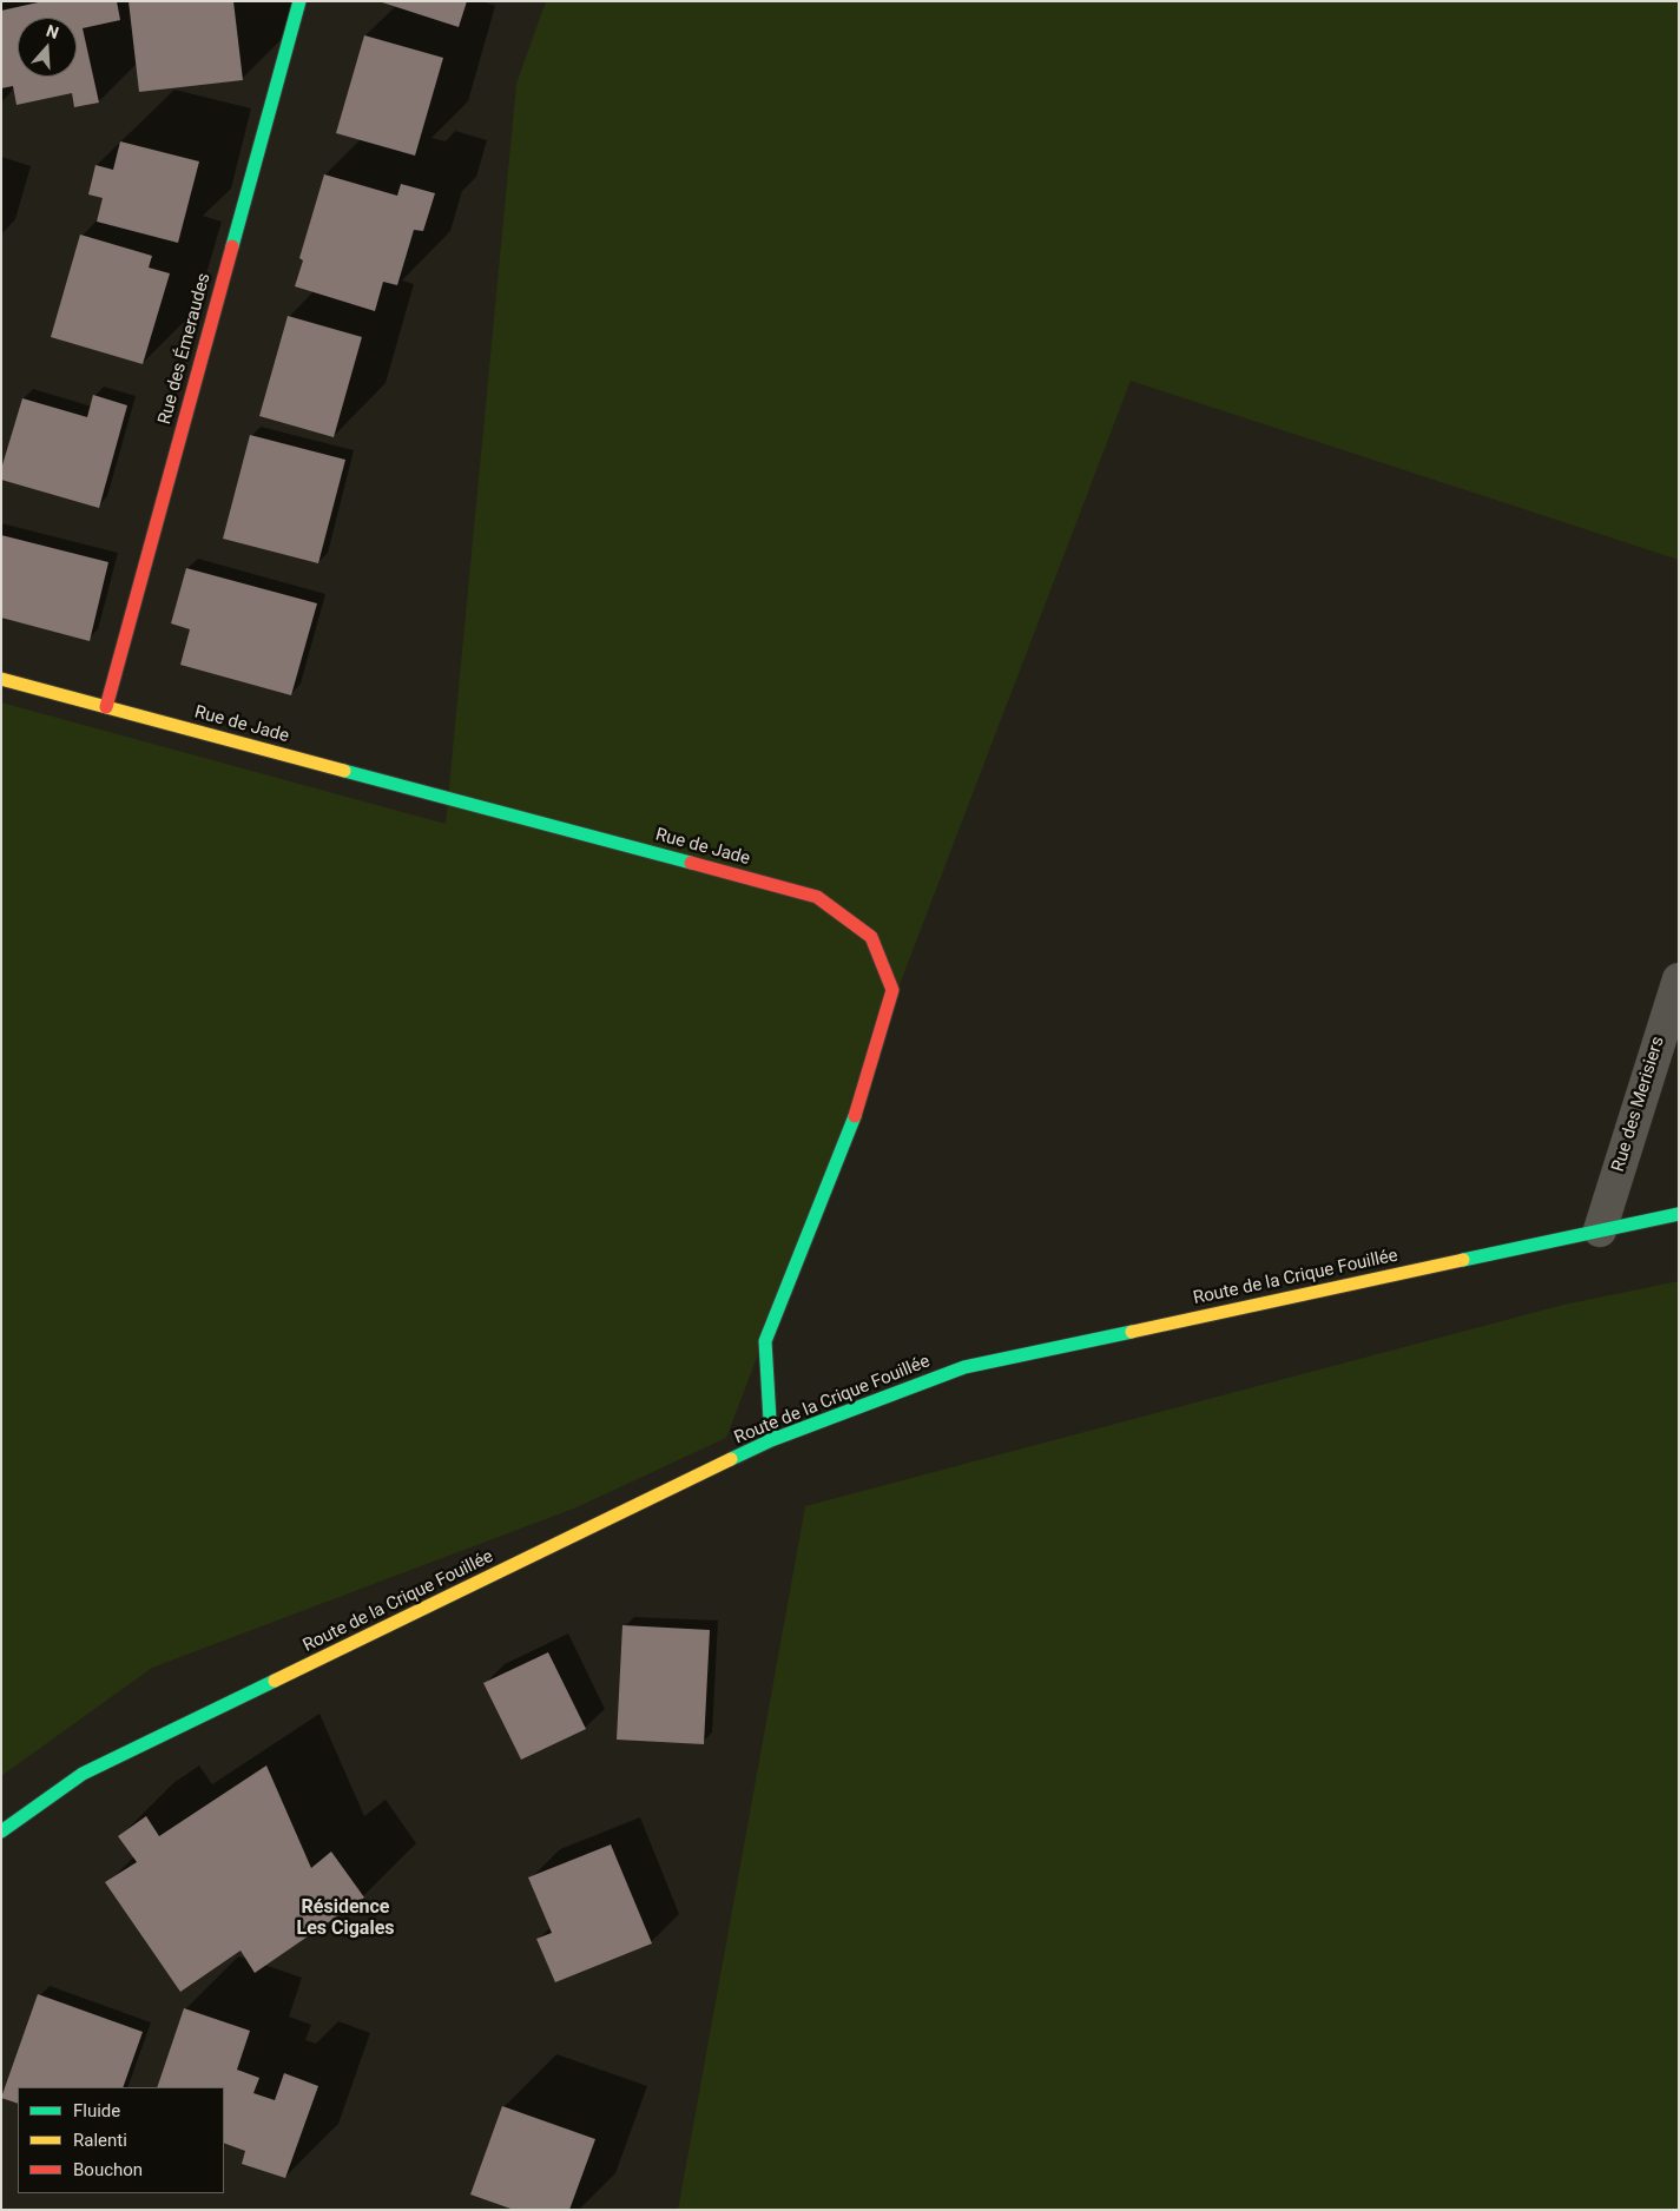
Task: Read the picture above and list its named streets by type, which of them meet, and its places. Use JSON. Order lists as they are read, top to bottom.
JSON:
{
  "streets": {
    "street": [
      "Rue des Émeraudes",
      "Rue de Jade",
      "Rue des Merisiers",
      "Route de la Crique Fouillée"
    ]
  },
  "crossings": [
    ["Rue des Émeraudes", "Rue de Jade"],
    ["Rue de Jade", "Route de la Crique Fouillée"],
    ["Rue des Merisiers", "Route de la Crique Fouillée"]
  ],
  "districts": ["Résidence Les Cigales"],
  "legend": ["Fluide", "Ralenti", "Bouchon"],
  "north": "top"
}
